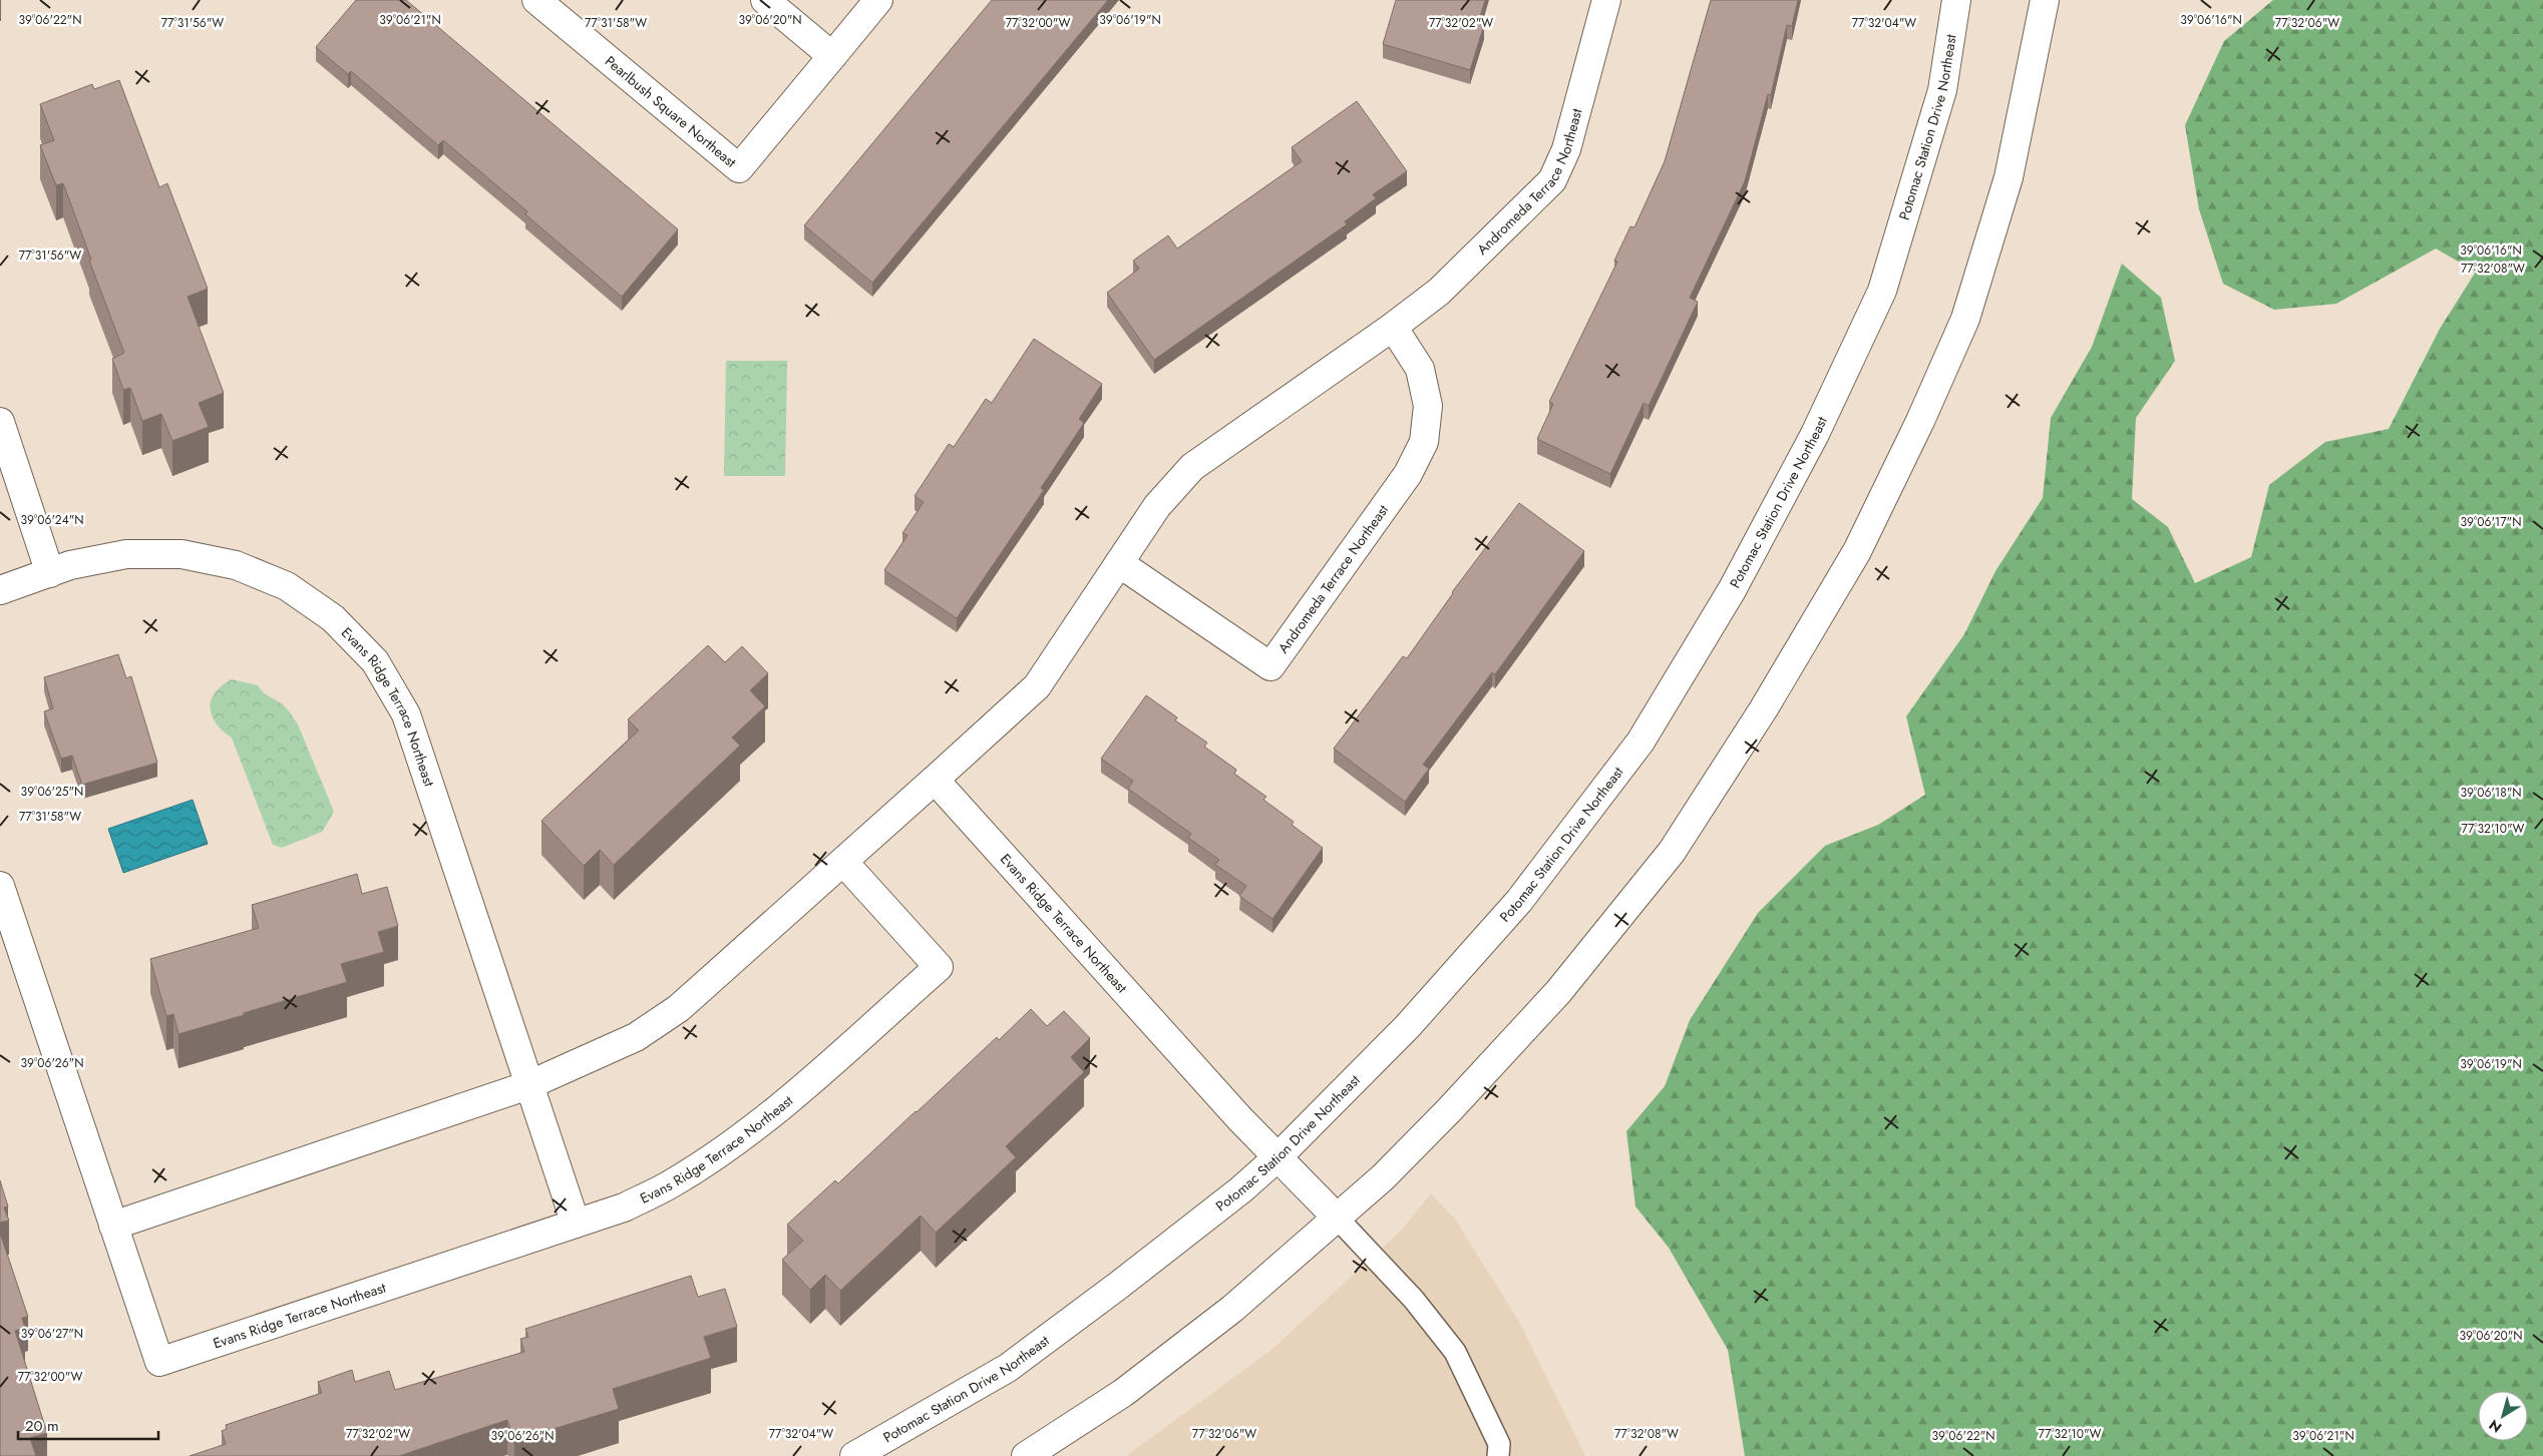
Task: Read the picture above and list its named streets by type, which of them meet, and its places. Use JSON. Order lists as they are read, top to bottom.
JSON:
{
  "streets": {
    "street": [
      "Pearlbush Square Northeast",
      "Potomac Station Drive Northeast",
      "Andromeda Terrace Northeast",
      "Evans Ridge Terrace Northeast"
    ]
  },
  "crossings": [
    ["Potomac Station Drive Northeast", "Evans Ridge Terrace Northeast"],
    ["Andromeda Terrace Northeast", "Evans Ridge Terrace Northeast"]
  ],
  "scale_bar": "20 m",
  "north": "bottom left",
  "coordinates": [
    "39°06'22\"N",
    "39°06'20\"N",
    "39°06'19\"N",
    "39°06'21\"N",
    "39°06'16\"N",
    "77°31'56\"W",
    "77°31'58\"W",
    "77°32'00\"W",
    "77°32'02\"W",
    "77°32'04\"W",
    "77°32'06\"W",
    "77°32'08\"W",
    "39°06'24\"N",
    "39°06'17\"N",
    "39°06'25\"N",
    "39°06'18\"N",
    "77°32'10\"W",
    "39°06'26\"N",
    "39°06'27\"N"
  ]
}
